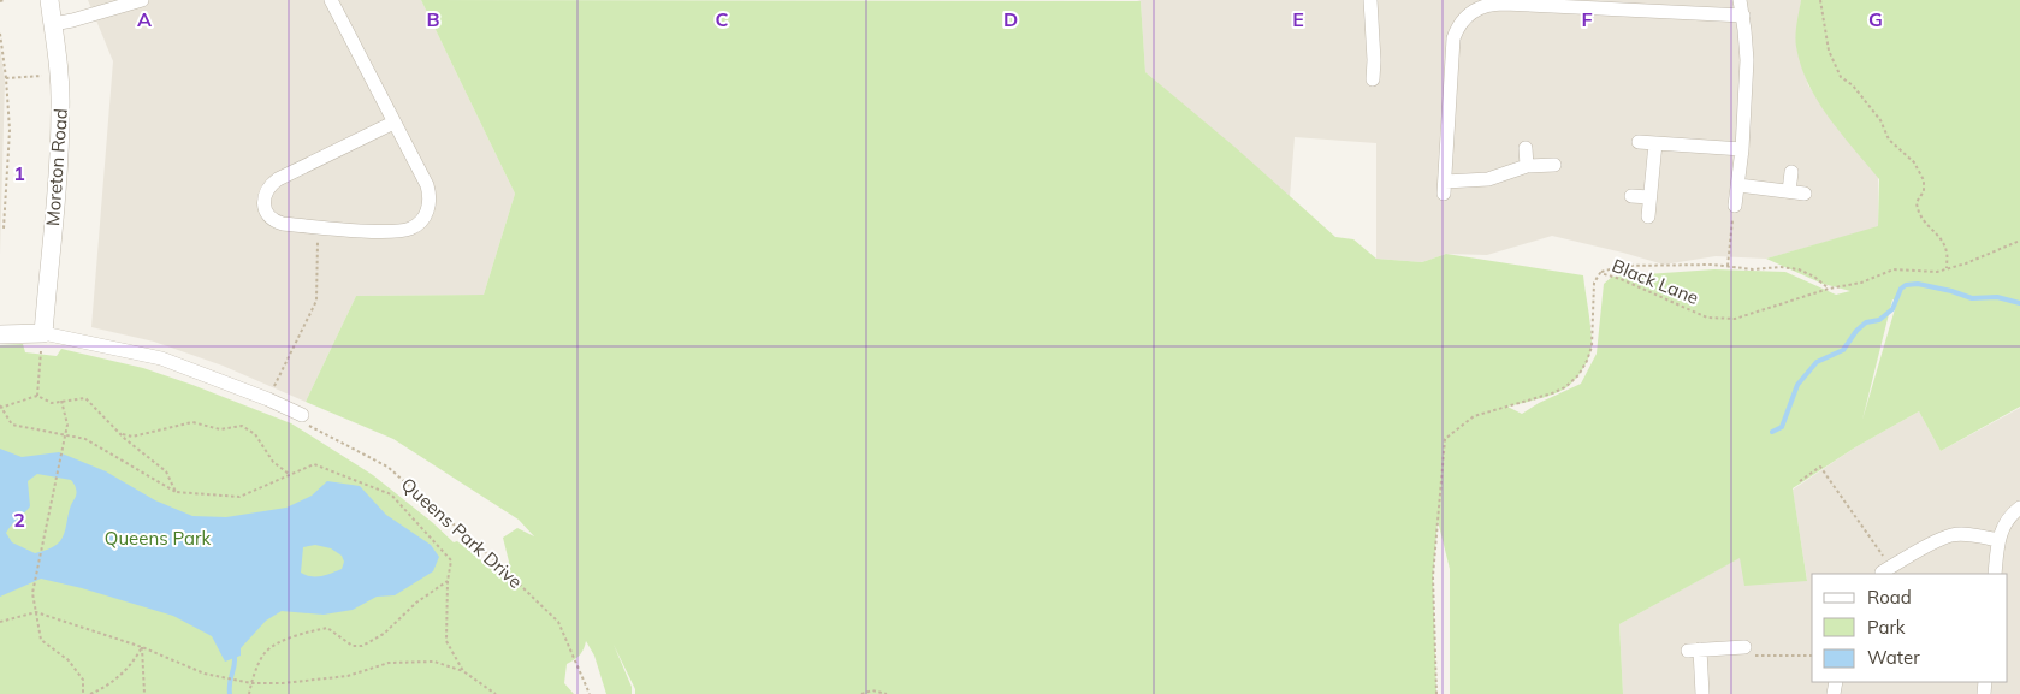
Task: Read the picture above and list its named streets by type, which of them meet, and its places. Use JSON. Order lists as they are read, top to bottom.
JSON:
{
  "streets": {
    "street": ["Moreton Road"],
    "path": ["Black Lane", "Queens Park Drive"]
  },
  "parks": ["Queens Park"],
  "legend": ["Road", "Park", "Water"],
  "grid": {
    "columns": [
      "A",
      "B",
      "C",
      "D",
      "E",
      "F",
      "G"
    ],
    "rows": ["1", "2"]
  }
}
